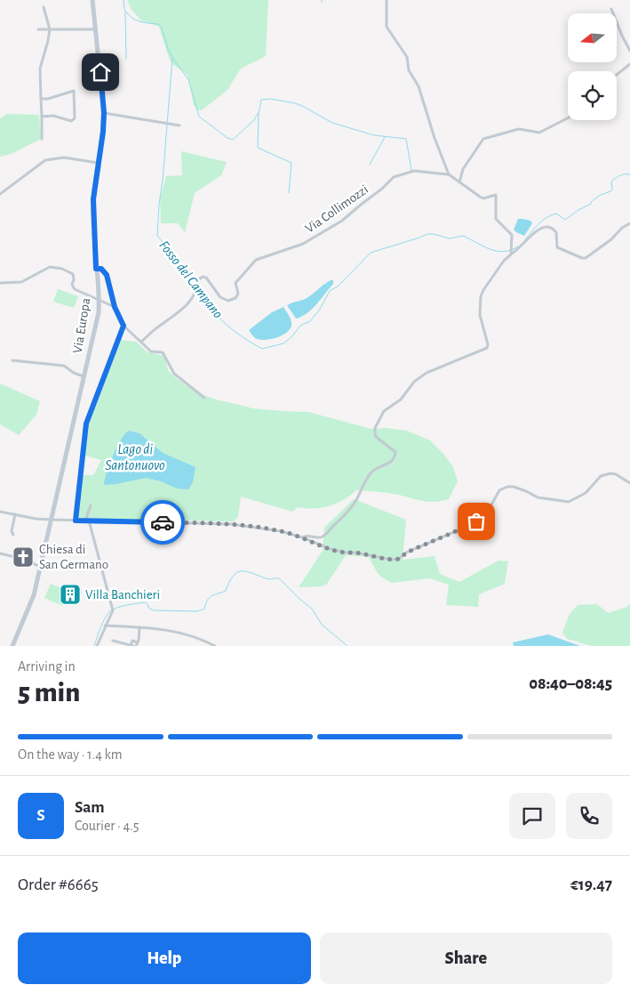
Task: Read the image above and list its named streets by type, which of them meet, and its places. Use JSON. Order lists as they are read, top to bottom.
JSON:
{
  "streets": {
    "main road": ["Via Europa"],
    "street": ["Via Collimozzi"]
  },
  "water": ["Fosso del Campano", "Lago di Santonuovo"],
  "places": {
    "church": ["Chiesa di San Germano"],
    "building": ["Villa Banchieri"]
  },
  "north": "left",
  "page": {
    "heading": ["5 min", "Arriving in", "08:40–08:45"],
    "panel": [
      "Sam",
      "Courier · 4.5",
      "Order #6665",
      "€19.47"
    ],
    "bar": "On the way · 1.4 km",
    "round": "S",
    "buttons": ["Help", "Share"]
  }
}
